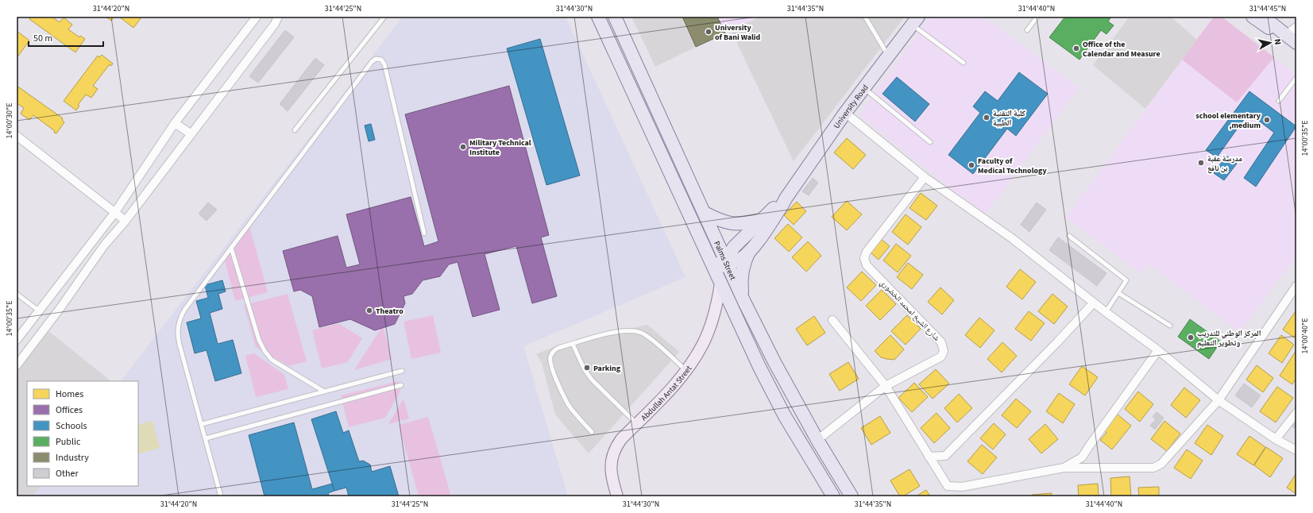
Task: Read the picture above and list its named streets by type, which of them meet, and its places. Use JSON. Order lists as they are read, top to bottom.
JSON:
{
  "streets": {
    "main road": ["University Road", "Palms Street", "Abdullah Antat Street"],
    "street": ["شارع الشيخ امحمد الخضوري"]
  },
  "crossings": [
    ["University Road", "Palms Street"],
    ["University Road", "Abdullah Antat Street"],
    ["Palms Street", "شارع الشيخ امحمد الخضوري"],
    ["Palms Street", "Abdullah Antat Street"]
  ],
  "places": [
    "University of Bani Walid",
    "Office of the Calendar and Measure",
    "كلية التقنية الطبية",
    "school elementary ,medium",
    "Military Technical Institute",
    "مدرسة عقبة بن نافع",
    "Faculty of Medical Technology",
    "Theatro",
    "المركز الوطني للتدريب وتطوير التعليم",
    "Parking"
  ],
  "legend": [
    "Homes",
    "Offices",
    "Schools",
    "Public",
    "Industry",
    "Other"
  ],
  "scale_bar": "50 m",
  "north": "right",
  "coordinates": [
    "31°44'20\"N",
    "31°44'25\"N",
    "31°44'30\"N",
    "31°44'35\"N",
    "31°44'40\"N",
    "31°44'45\"N",
    "14°00'30\"E",
    "14°00'35\"E",
    "14°00'40\"E"
  ]
}
